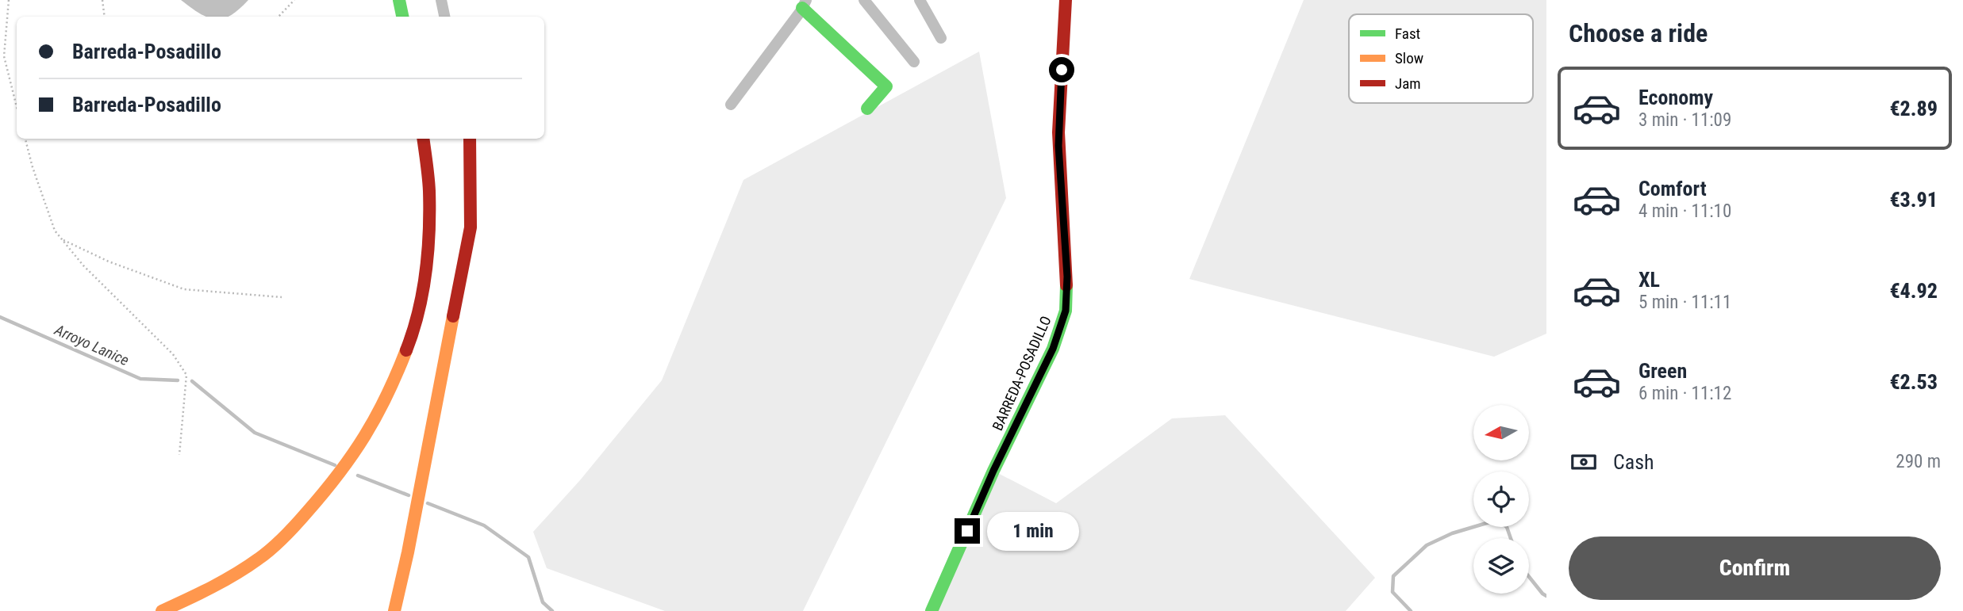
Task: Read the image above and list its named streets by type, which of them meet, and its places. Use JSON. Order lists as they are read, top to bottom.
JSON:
{
  "streets": {
    "street": ["BARREDA-POSADILLO"]
  },
  "water": ["Arroyo Lanice"],
  "legend": ["Fast", "Slow", "Jam"],
  "north": "left",
  "page": {
    "heading": "Choose a ride",
    "banner": ["Barreda-Posadillo", "Barreda-Posadillo"],
    "list": [
      {
        "name": "Economy",
        "note": "3 min · 11:09",
        "value": "€2.89"
      },
      {
        "name": "Comfort",
        "note": "4 min · 11:10",
        "value": "€3.91"
      },
      {
        "name": "XL",
        "note": "5 min · 11:11",
        "value": "€4.92"
      },
      {
        "name": "Green",
        "note": "6 min · 11:12",
        "value": "€2.53"
      }
    ],
    "pay": ["Cash", "290 m"],
    "bubble": "1 min",
    "buttons": "Confirm"
  }
}
